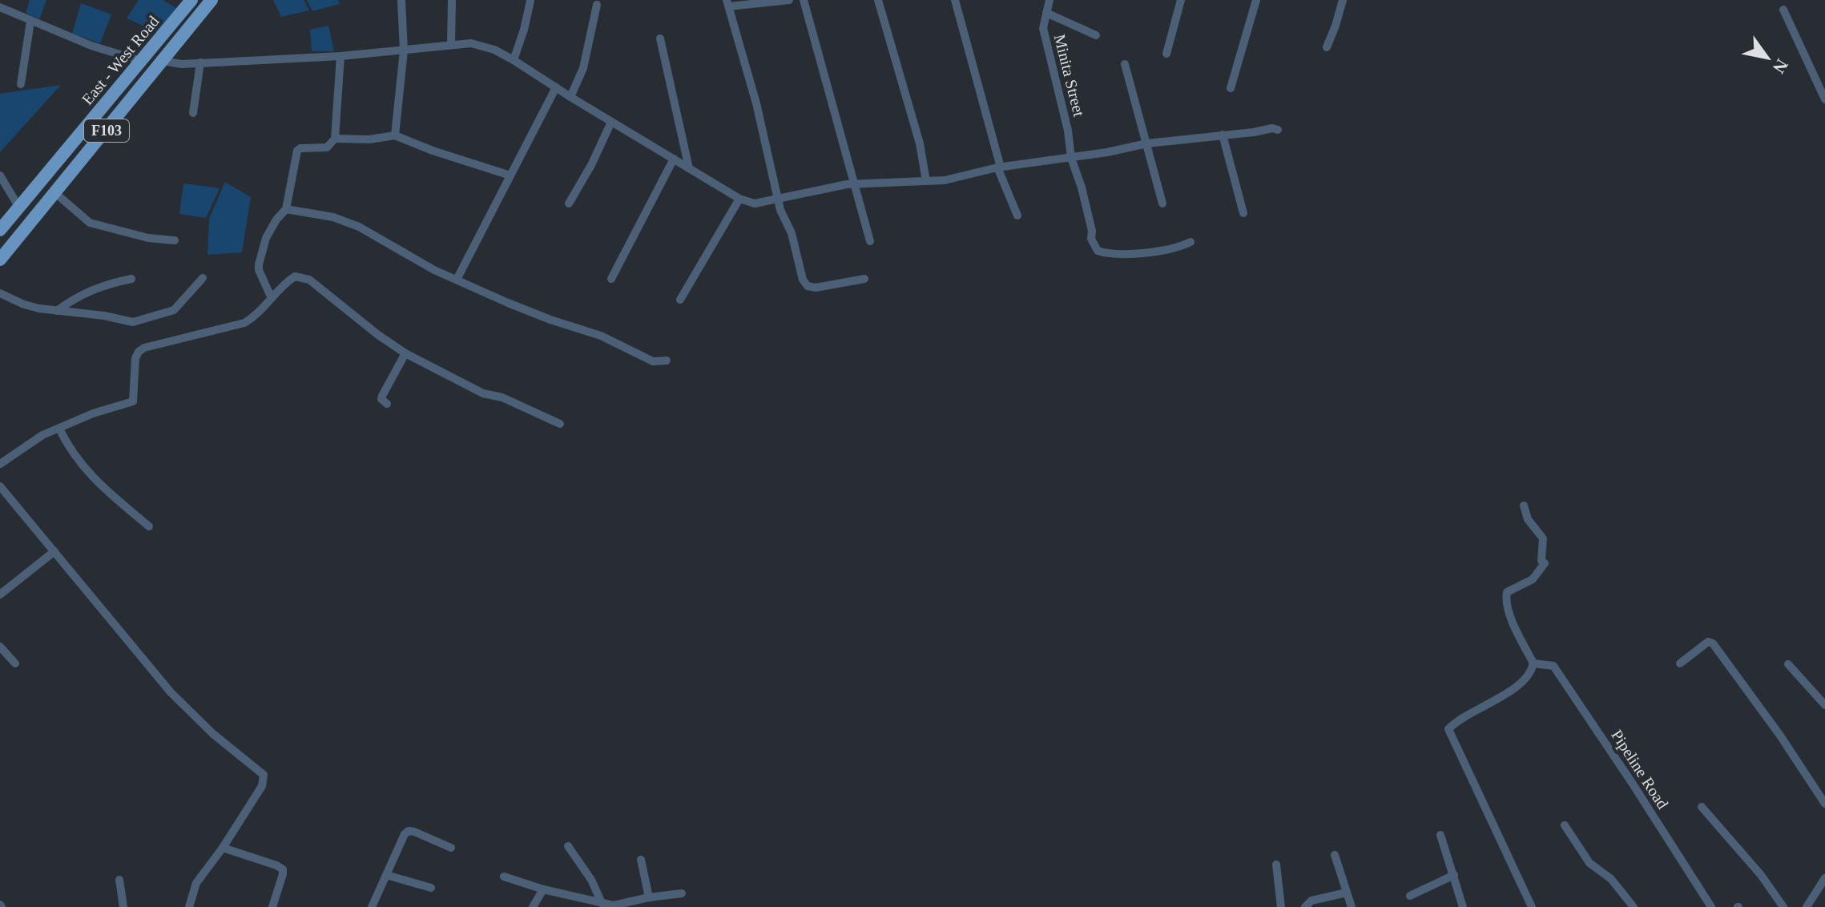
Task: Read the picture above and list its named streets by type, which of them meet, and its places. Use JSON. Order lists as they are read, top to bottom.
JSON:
{
  "streets": {
    "main road": ["East - West Road", "F103"],
    "street": ["Minita Street", "Pipeline Road"]
  },
  "north": "bottom right"
}
